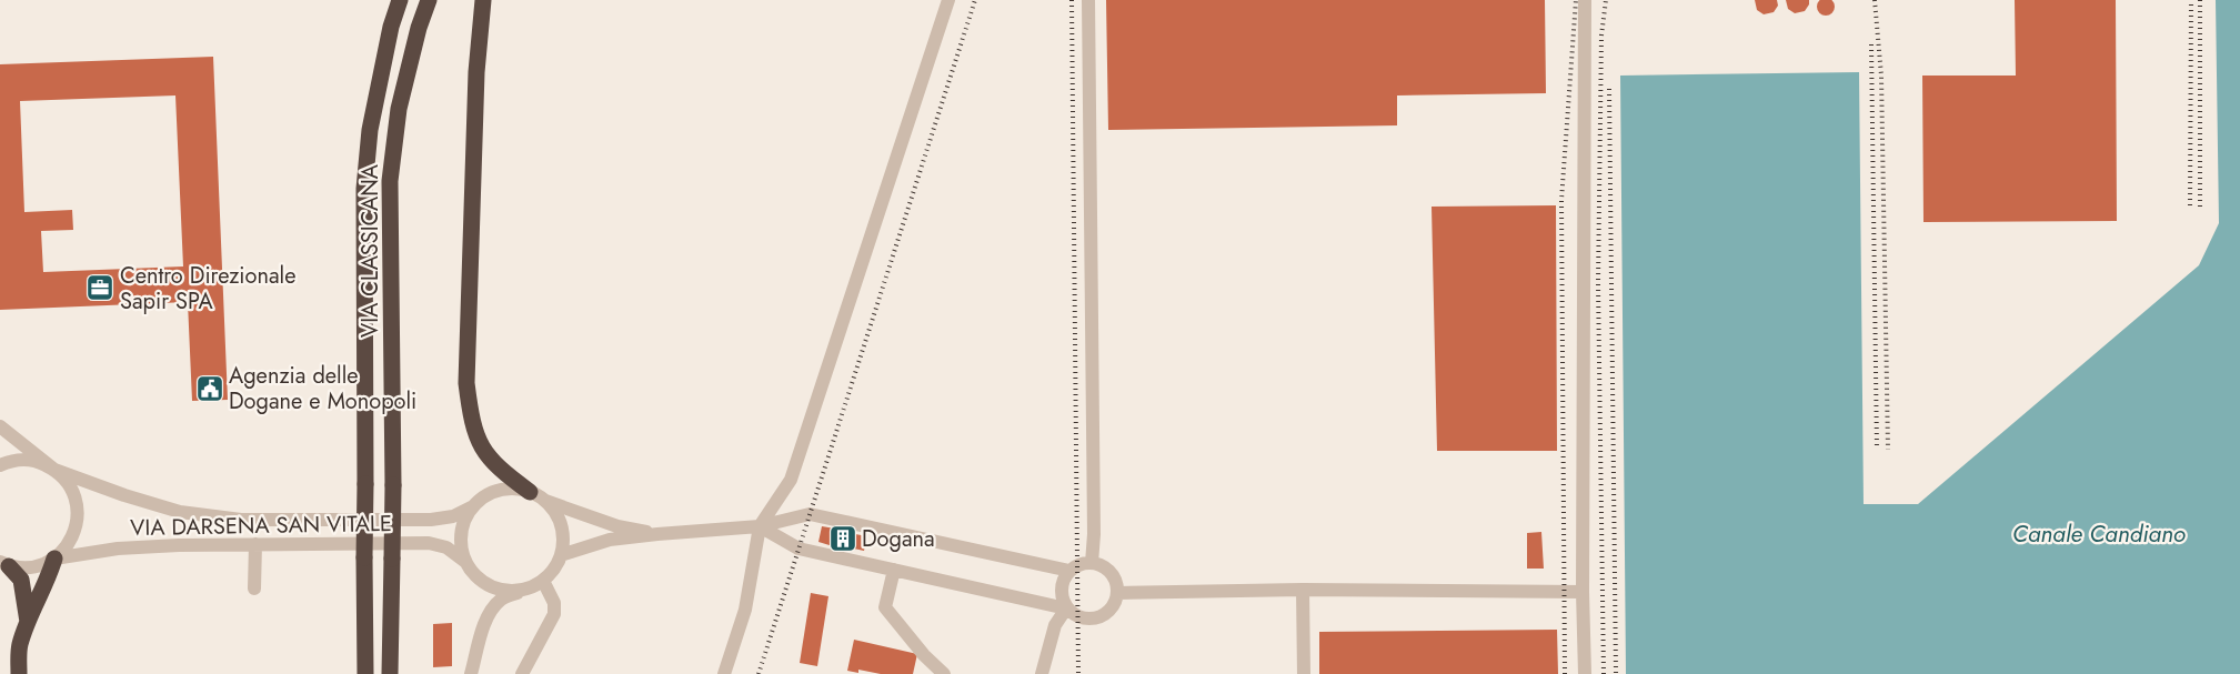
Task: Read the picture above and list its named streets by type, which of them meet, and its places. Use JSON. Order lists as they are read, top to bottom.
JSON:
{
  "streets": {
    "highway": ["VIA CLASSICANA"],
    "street": ["VIA DARSENA SAN VITALE"]
  },
  "water": ["Canale Candiano"],
  "places": {
    "office": ["Centro Direzionale Sapir SPA"],
    "public building": ["Agenzia delle Dogane e Monopoli"],
    "building": ["Dogana"]
  }
}
